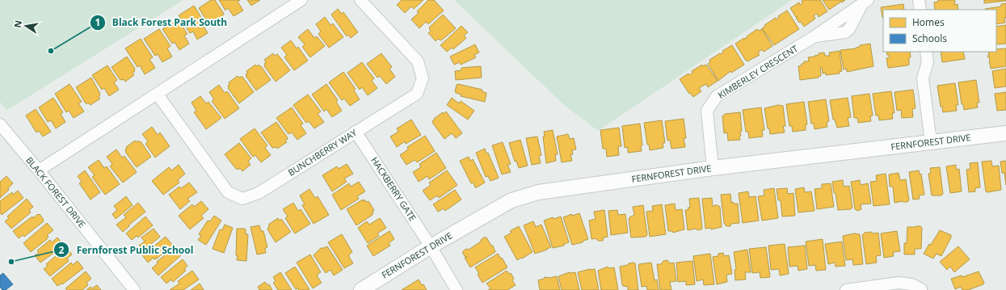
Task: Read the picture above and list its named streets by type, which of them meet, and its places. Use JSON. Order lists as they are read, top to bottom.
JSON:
{
  "streets": {
    "street": [
      "KIMBERLEY CRESCENT",
      "FERNFOREST DRIVE",
      "BUNCHBERRY WAY",
      "HACKBERRY GATE",
      "BLACK FOREST DRIVE"
    ]
  },
  "crossings": [
    ["KIMBERLEY CRESCENT", "FERNFOREST DRIVE"],
    ["FERNFOREST DRIVE", "HACKBERRY GATE"],
    ["BUNCHBERRY WAY", "HACKBERRY GATE"]
  ],
  "places": ["Black Forest Park South", "Fernforest Public School"],
  "legend": ["Homes", "Schools"],
  "north": "left"
}
